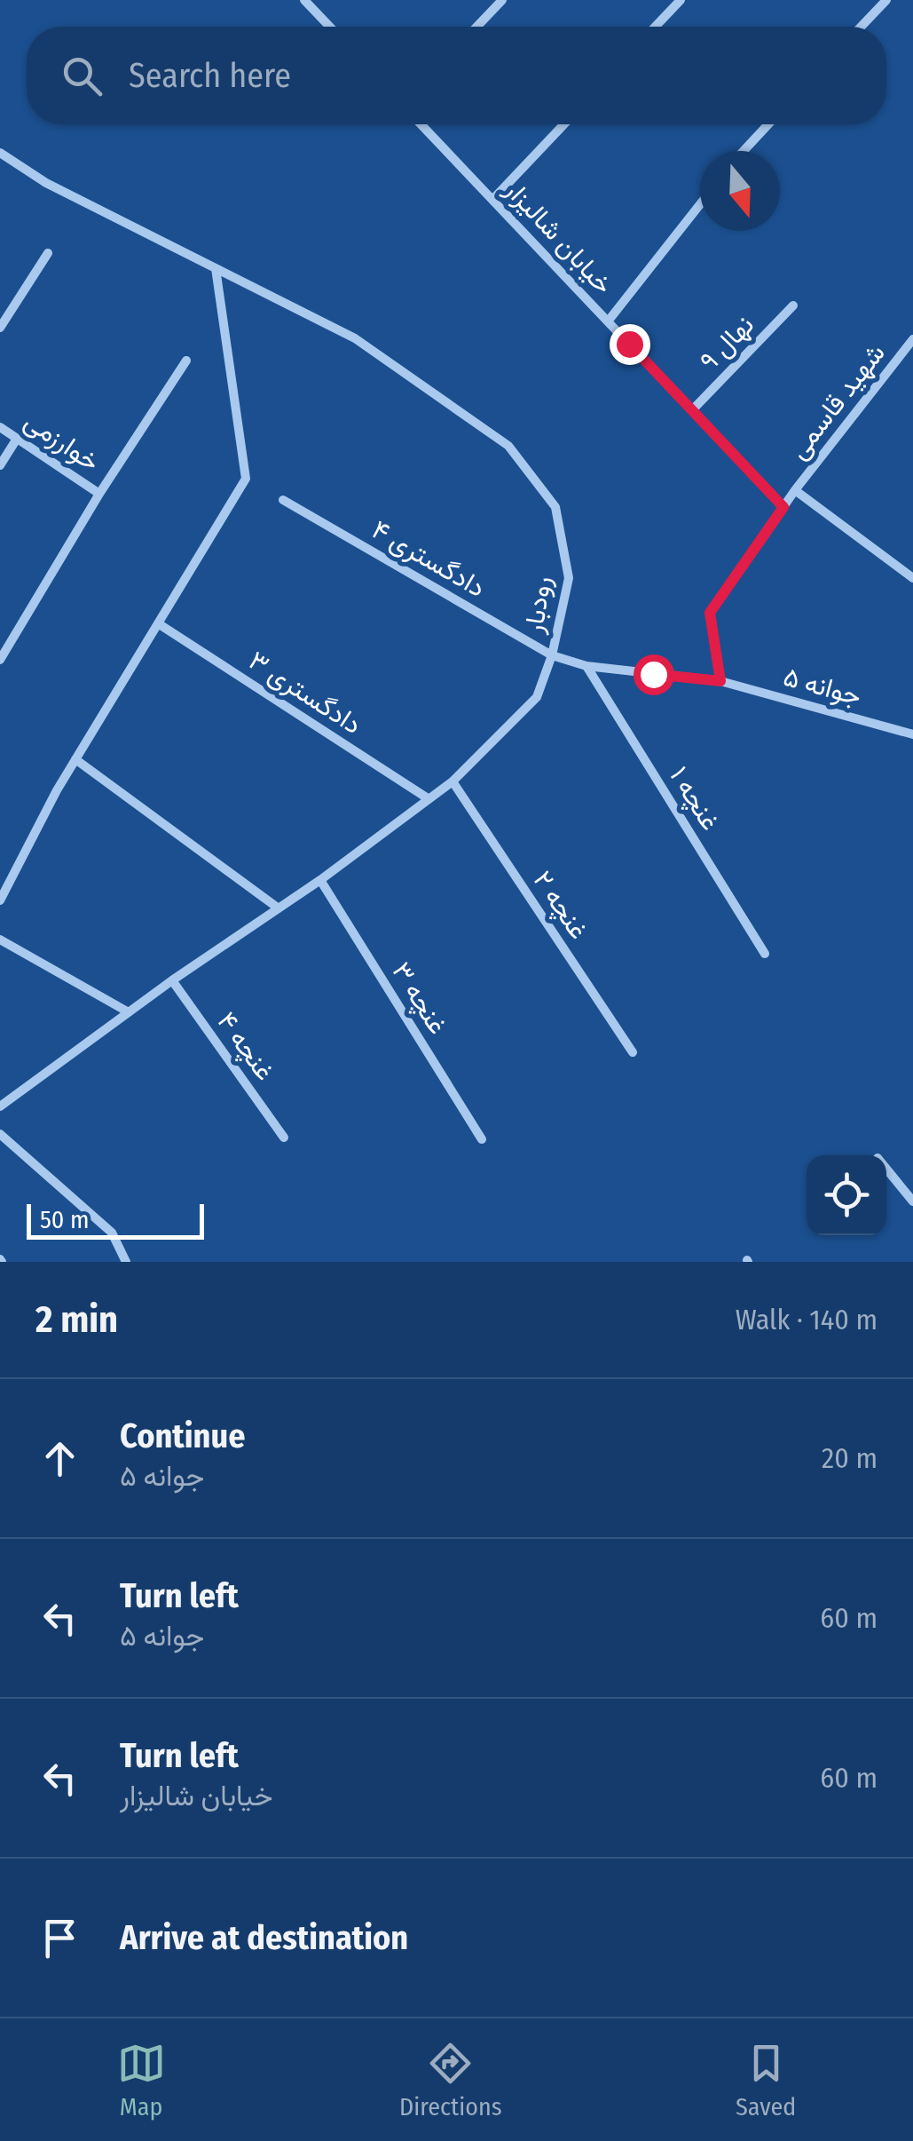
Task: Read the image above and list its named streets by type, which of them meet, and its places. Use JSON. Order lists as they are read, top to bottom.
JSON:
{
  "streets": {
    "street": [
      "خیابان شالیزار",
      "نهال ۹",
      "شهید قاسمی",
      "خوارزمی",
      "دادگستری ۴",
      "رودبار",
      "جوانه ۵",
      "دادگستری ۳",
      "غنچه ۱",
      "غنچه ۲",
      "غنچه ۳",
      "غنچه ۴"
    ]
  },
  "crossings": [
    ["خیابان شالیزار", "نهال ۹"],
    ["دادگستری ۴", "رودبار"],
    ["دادگستری ۴", "جوانه ۵"],
    ["رودبار", "جوانه ۵"],
    ["رودبار", "دادگستری ۳"],
    ["رودبار", "غنچه ۲"],
    ["رودبار", "غنچه ۳"],
    ["رودبار", "غنچه ۴"],
    ["جوانه ۵", "غنچه ۱"]
  ],
  "scale_bar": "50 m",
  "north": "bottom",
  "page": {
    "search": "Search here",
    "scale": "50 m",
    "heading": ["2 min", "Walk · 140 m"],
    "list": [
      ["Continue", "جوانه ۵", "20 m"],
      ["Turn left", "جوانه ۵", "60 m"],
      ["Turn left", "خیابان شالیزار", "60 m"],
      "Arrive at destination"
    ],
    "nav": ["Map", "Directions", "Saved"]
  }
}
